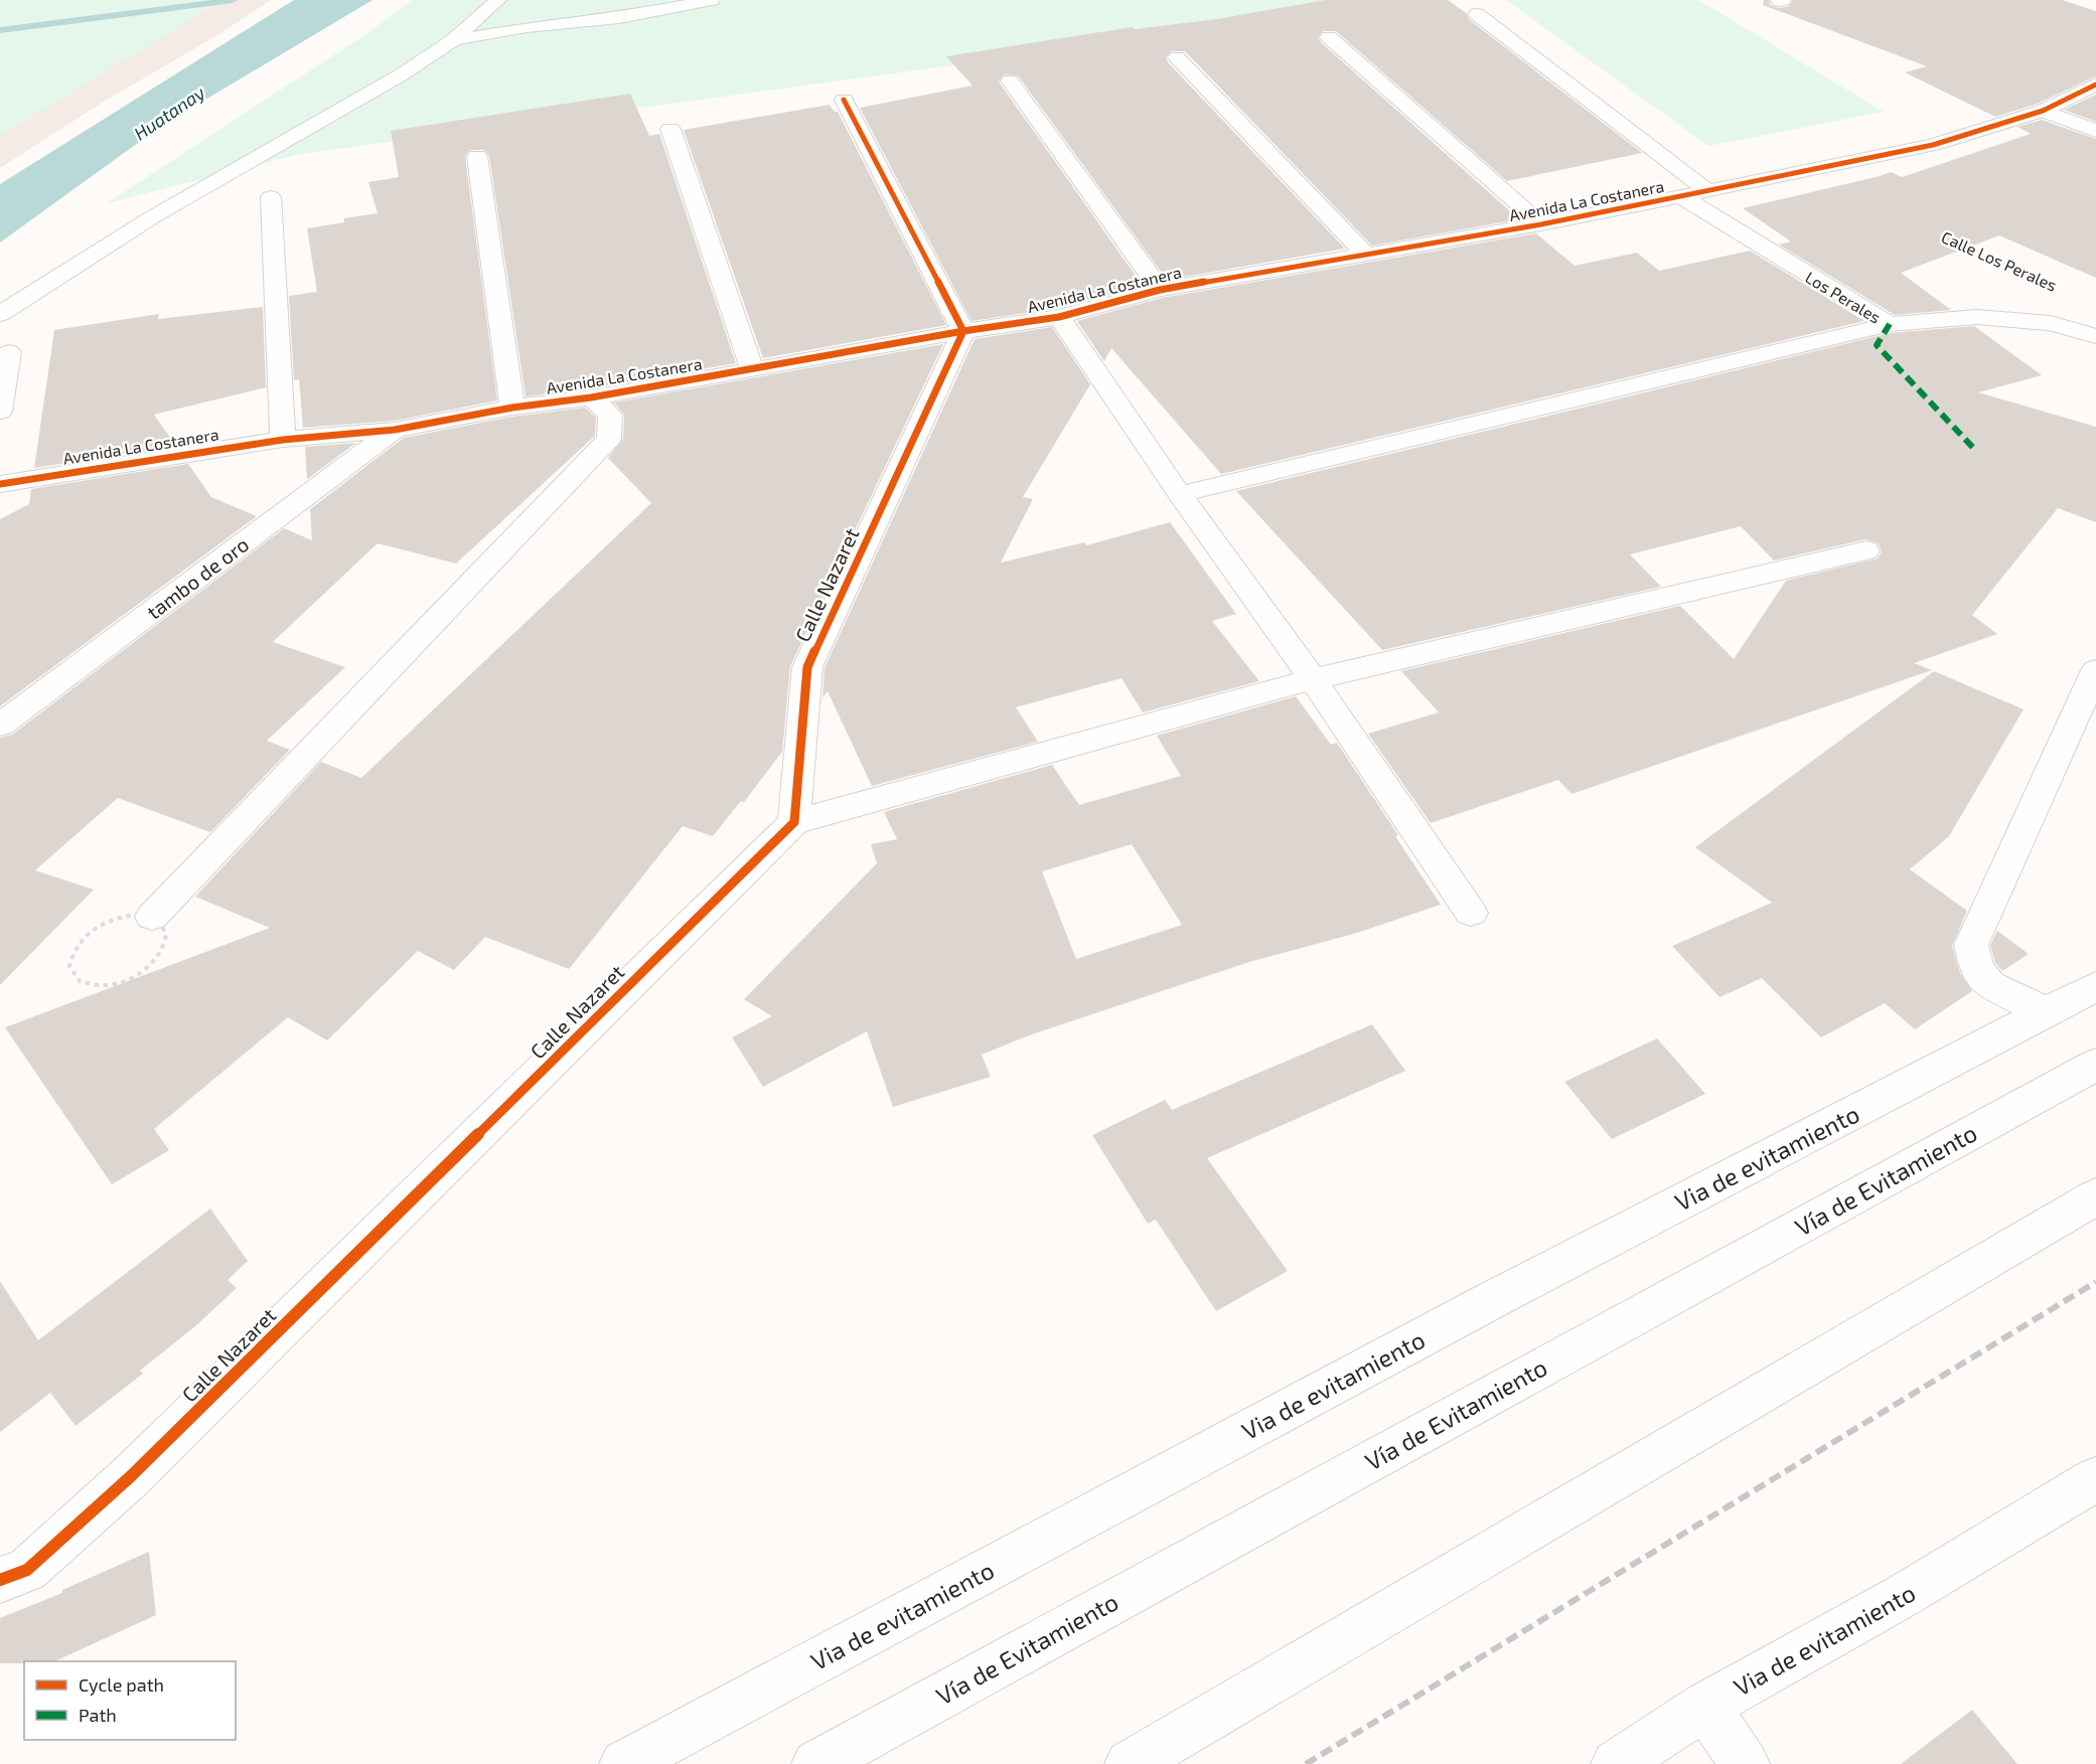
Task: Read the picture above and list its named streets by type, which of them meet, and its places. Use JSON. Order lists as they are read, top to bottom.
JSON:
{
  "streets": {
    "main road": [
      "Avenida La Costanera",
      "Los Perales",
      "tambo de oro",
      "Calle Nazaret",
      "Via de evitamiento",
      "Vía de Evitamiento"
    ],
    "path": ["Calle Los Perales"]
  },
  "crossings": [
    ["Avenida La Costanera", "Los Perales"],
    ["Avenida La Costanera", "tambo de oro"],
    ["Avenida La Costanera", "Calle Nazaret"]
  ],
  "water": ["Huatanay"],
  "legend": ["Cycle path", "Path"]
}
